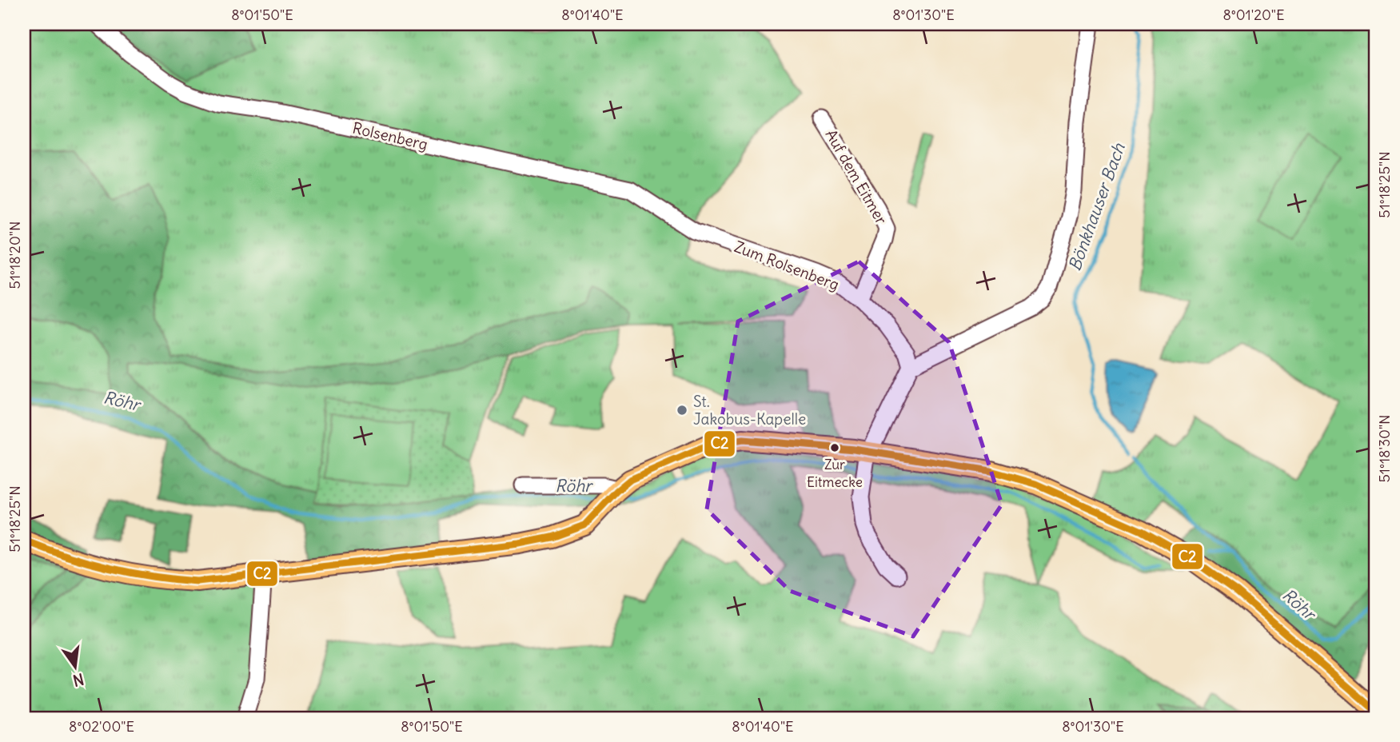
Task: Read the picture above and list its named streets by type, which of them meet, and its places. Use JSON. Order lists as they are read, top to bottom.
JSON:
{
  "streets": {
    "street": ["Rolsenberg", "Auf dem Eitmer", "Zum Rolsenberg"]
  },
  "crossings": [
    ["Rolsenberg", "Zum Rolsenberg"],
    ["Auf dem Eitmer", "Zum Rolsenberg"]
  ],
  "water": ["Bönkhauser Bach", "Röhr"],
  "places": ["St. Jakobus-Kapelle", "Zur Eitmecke"],
  "lines": ["transit line C2"],
  "north": "bottom",
  "coordinates": [
    "8°01'50\"E",
    "8°01'40\"E",
    "8°01'30\"E",
    "8°01'20\"E",
    "51°18'25\"N",
    "51°18'20\"N",
    "51°18'30\"N",
    "8°02'00\"E"
  ]
}
